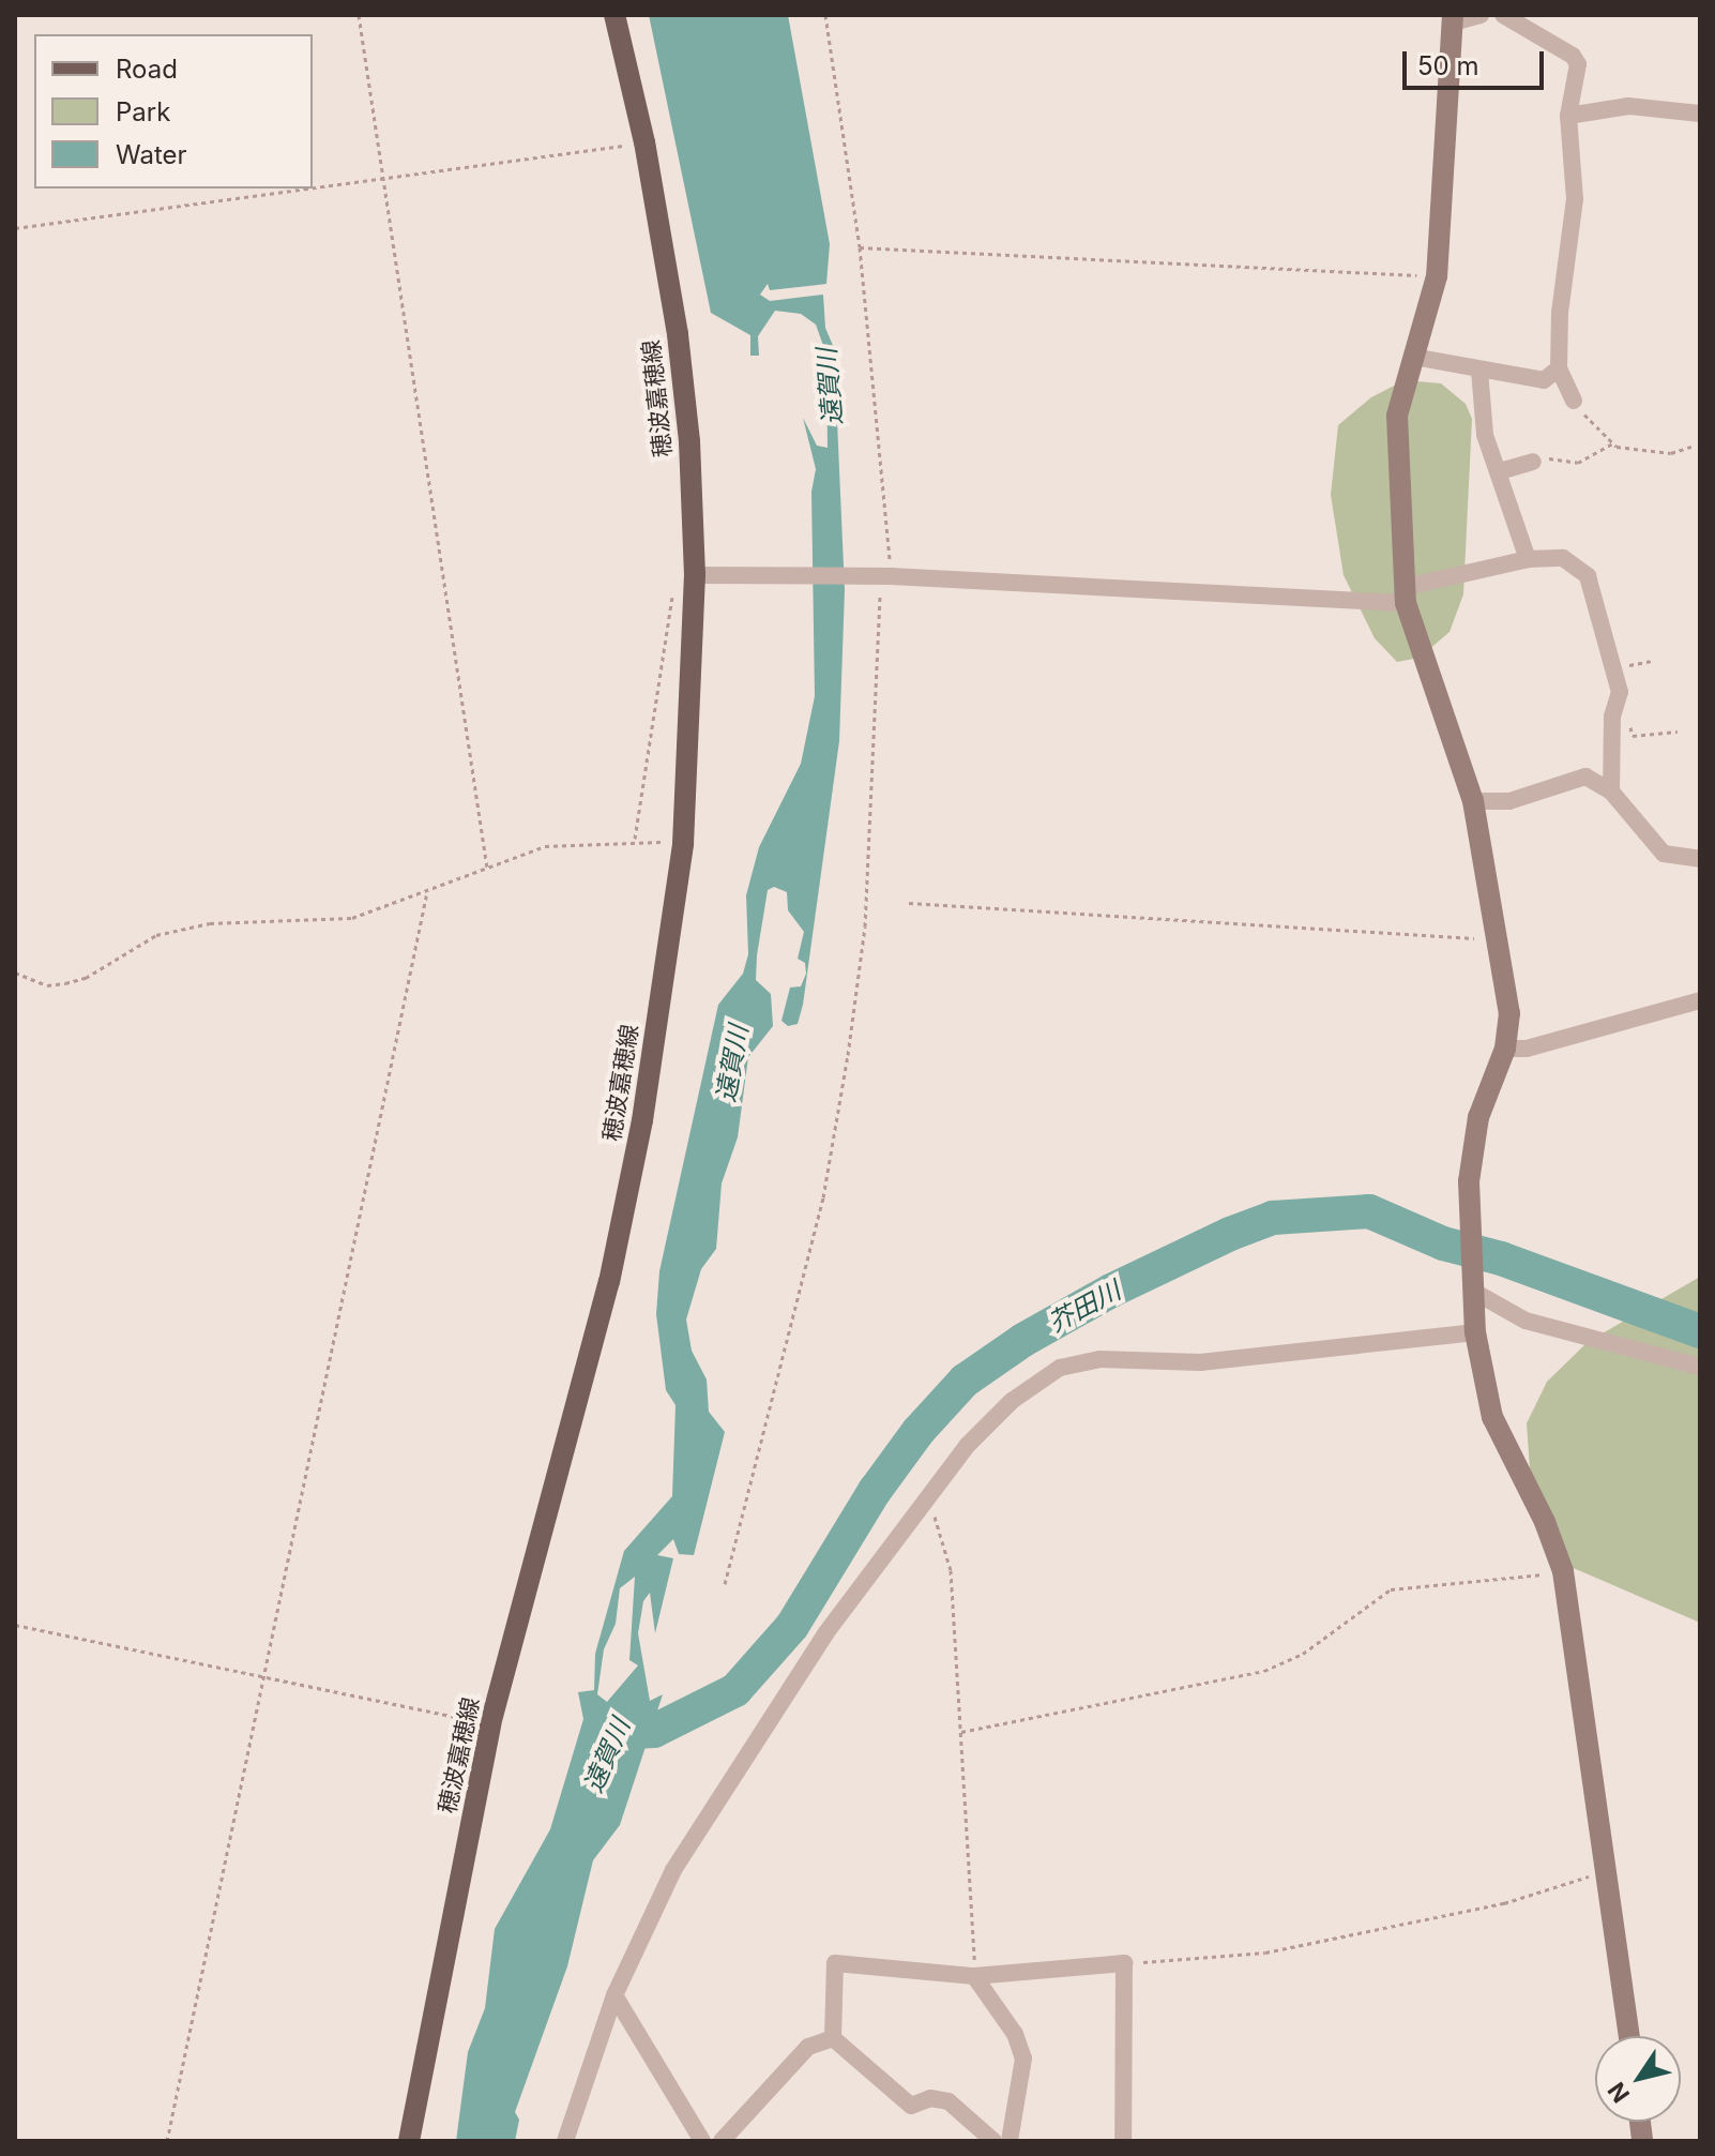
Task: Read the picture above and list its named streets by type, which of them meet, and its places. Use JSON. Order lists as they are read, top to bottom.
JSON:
{
  "streets": {
    "main road": ["穂波嘉穂線"]
  },
  "water": ["遠賀川", "芥田川"],
  "legend": ["Road", "Park", "Water"],
  "scale_bar": "50 m",
  "north": "bottom left"
}
